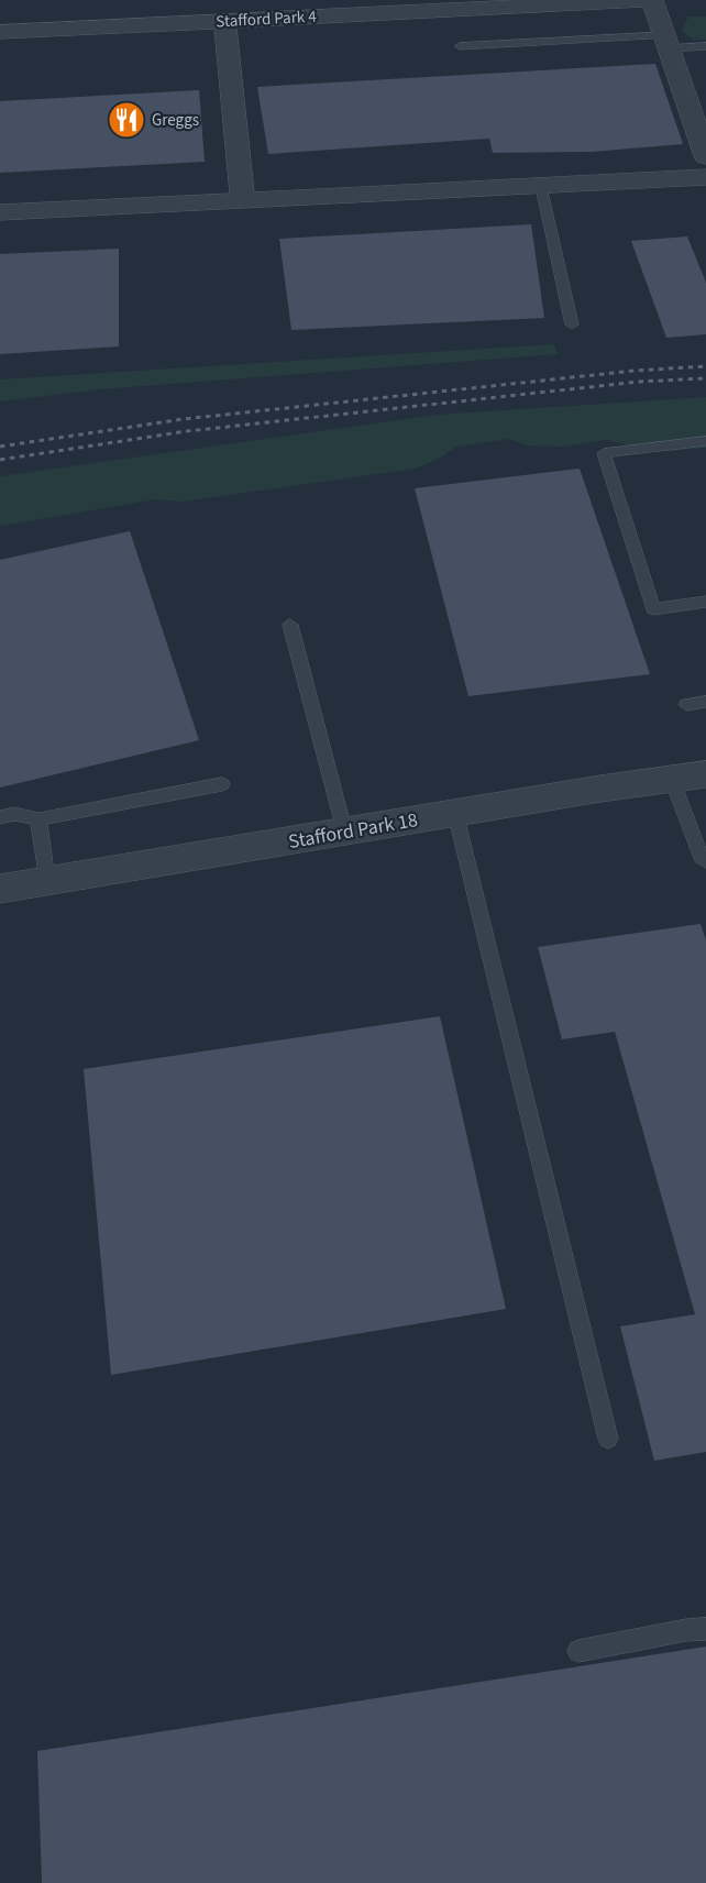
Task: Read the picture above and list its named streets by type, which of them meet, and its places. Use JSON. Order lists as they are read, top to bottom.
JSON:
{
  "streets": {
    "street": ["Stafford Park 4", "Stafford Park 18"]
  },
  "places": {
    "restaurant": ["Greggs"]
  }
}
